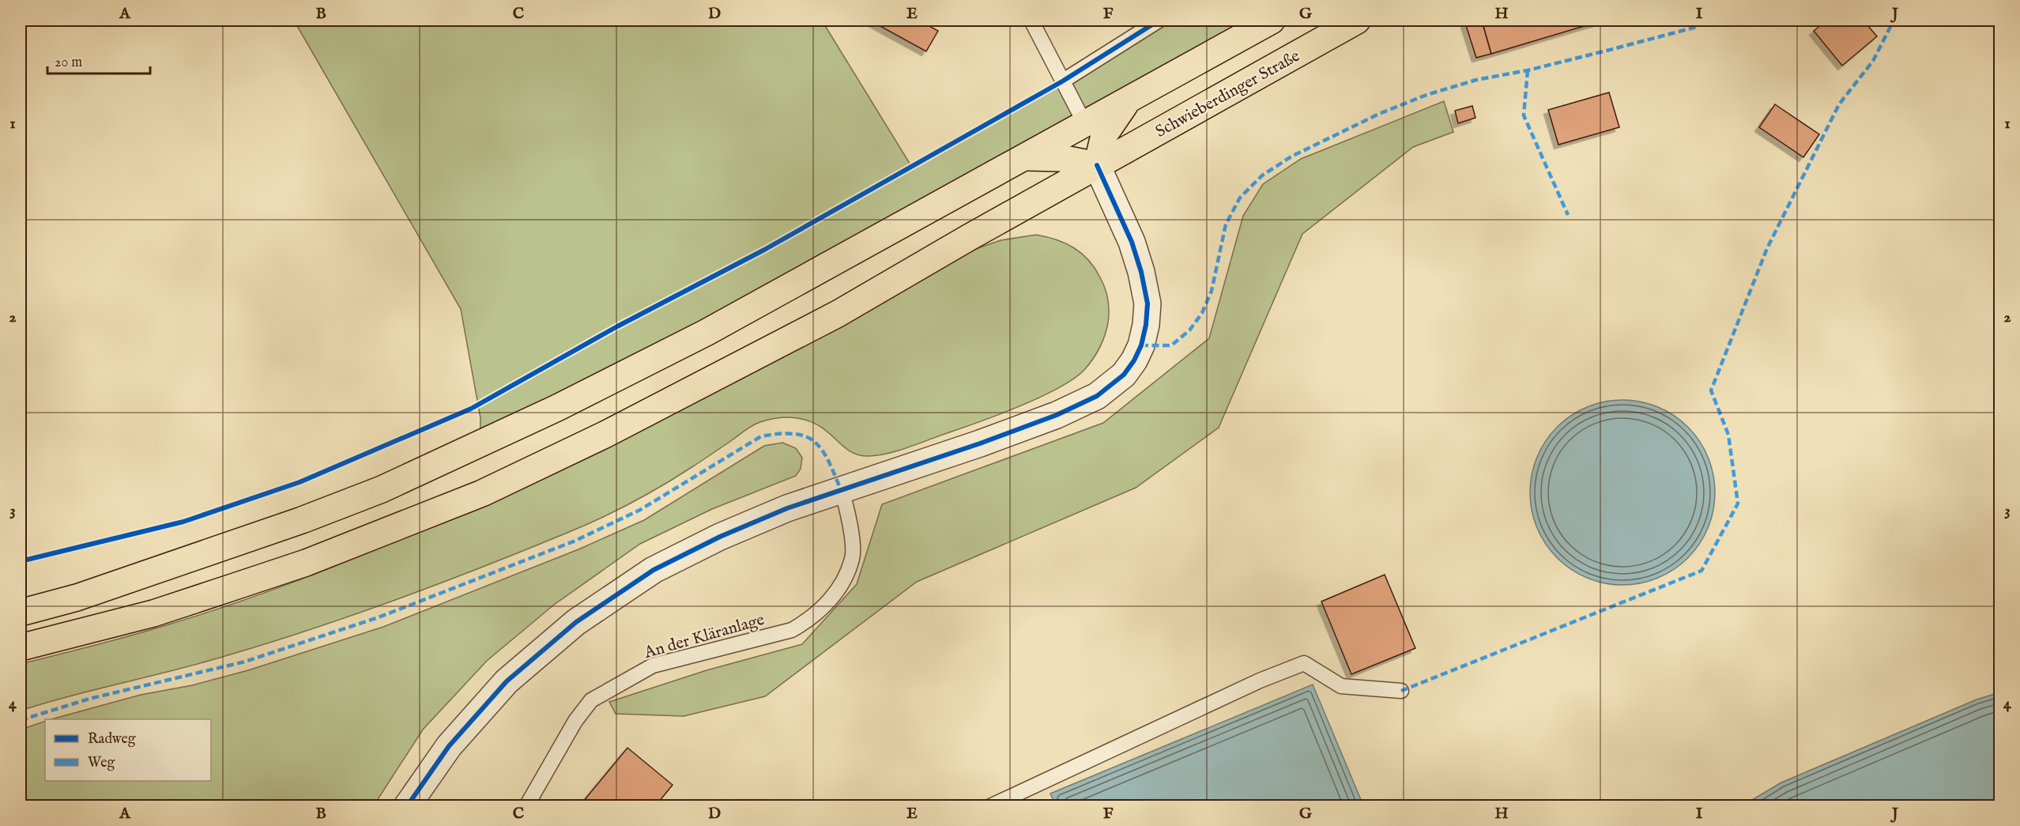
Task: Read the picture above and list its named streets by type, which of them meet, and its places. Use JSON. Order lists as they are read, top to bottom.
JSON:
{
  "streets": {
    "main road": ["Schwieberdinger Straße"],
    "lane": ["An der Kläranlage"]
  },
  "legend": ["Radweg", "Weg"],
  "scale_bar": "20 m",
  "grid": {
    "columns": [
      "A",
      "B",
      "C",
      "D",
      "E",
      "F",
      "G",
      "H",
      "I",
      "J"
    ],
    "rows": [
      "1",
      "2",
      "3",
      "4"
    ]
  }
}
